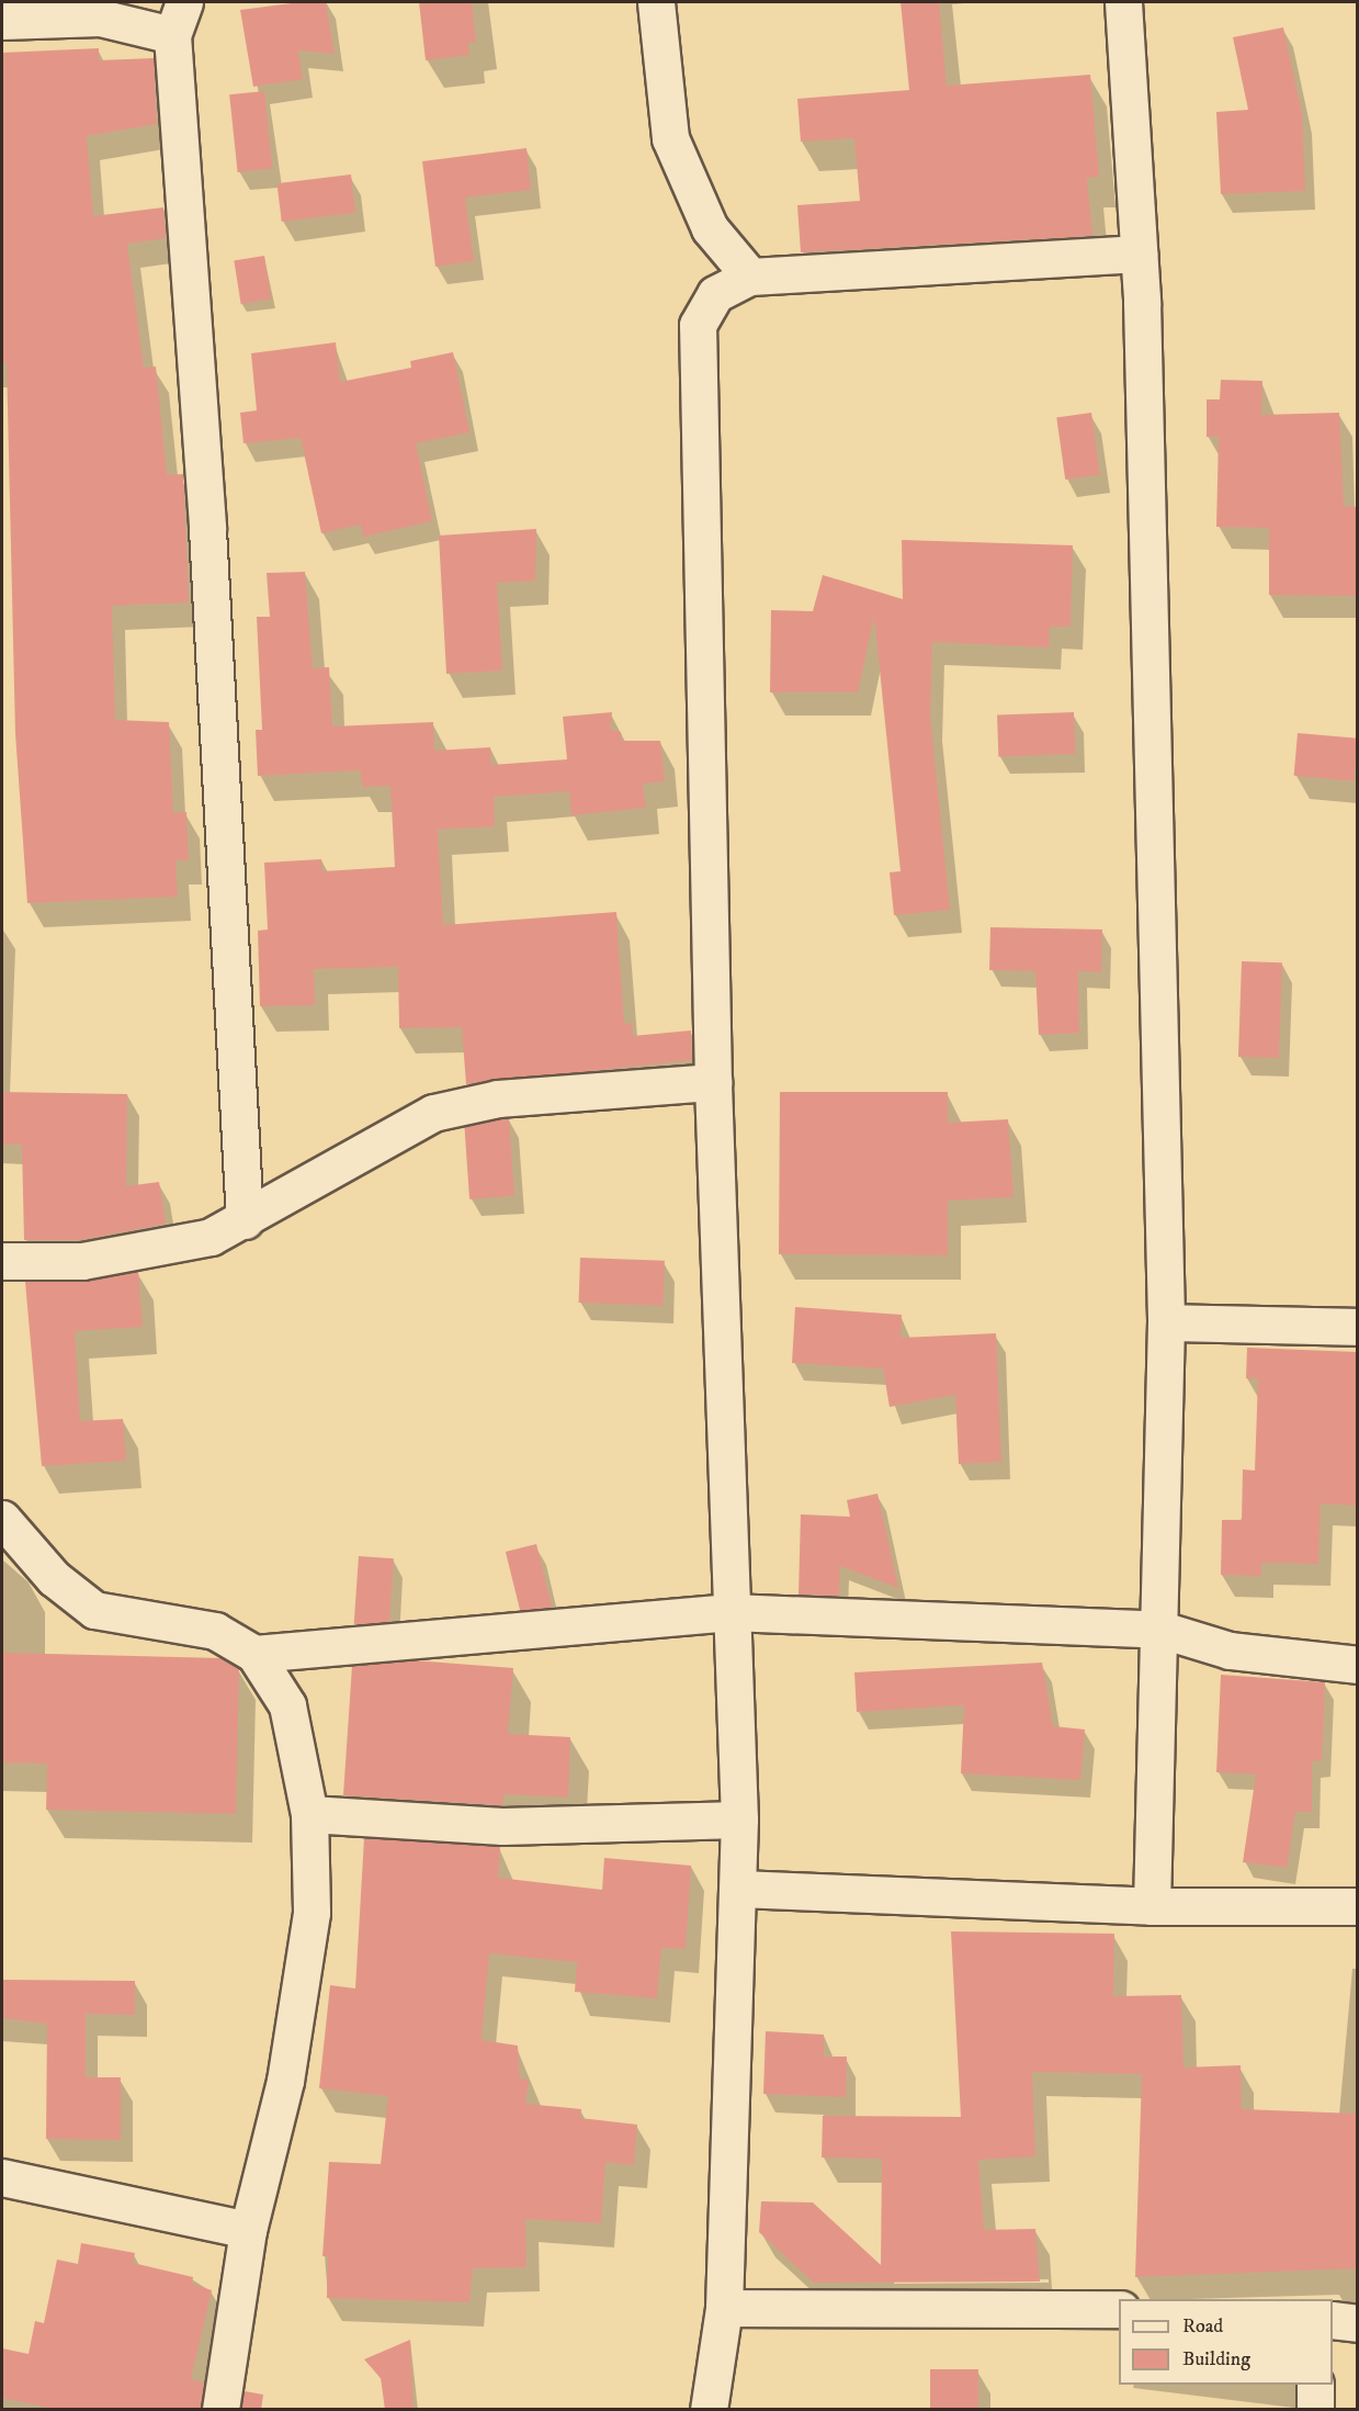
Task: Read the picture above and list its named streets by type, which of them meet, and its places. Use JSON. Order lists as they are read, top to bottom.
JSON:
{
  "legend": ["Road", "Building"]
}
